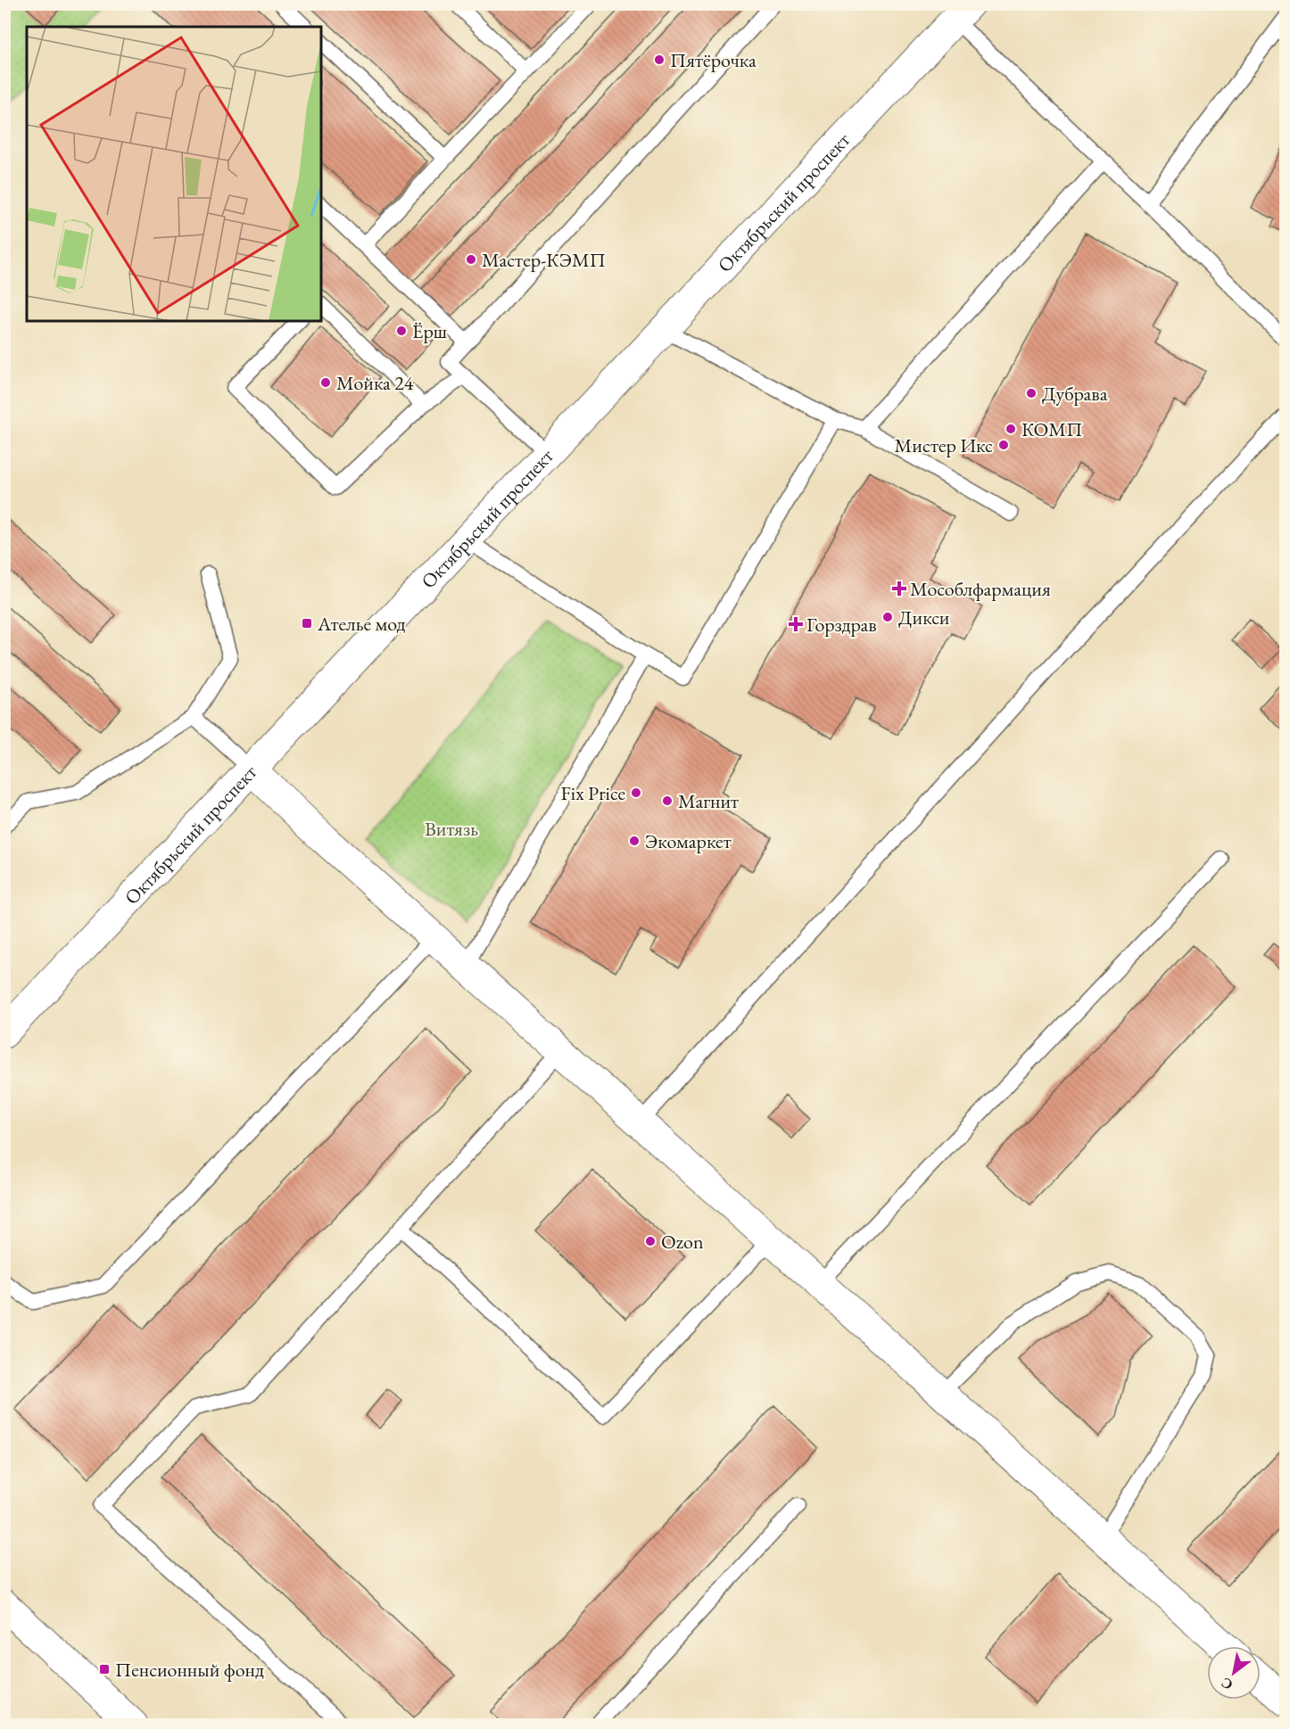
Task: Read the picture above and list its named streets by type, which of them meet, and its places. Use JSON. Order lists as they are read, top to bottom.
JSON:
{
  "streets": {
    "main road": ["Октябрьский проспект"]
  },
  "parks": ["Витязь"],
  "places": {
    "other": [
      "Пятёрочка",
      "Мастер-КЭМП",
      "Ёрш",
      "Мойка 24",
      "Дубрава",
      "КОМП",
      "Мистер Икс",
      "Дикси",
      "Fix Price",
      "Магнит",
      "Экомаркет",
      "Ozon"
    ],
    "health": ["Мособлфармация", "Горздрав"],
    "transit": ["Ателье мод", "Пенсионный фонд"]
  },
  "north": "bottom left"
}
